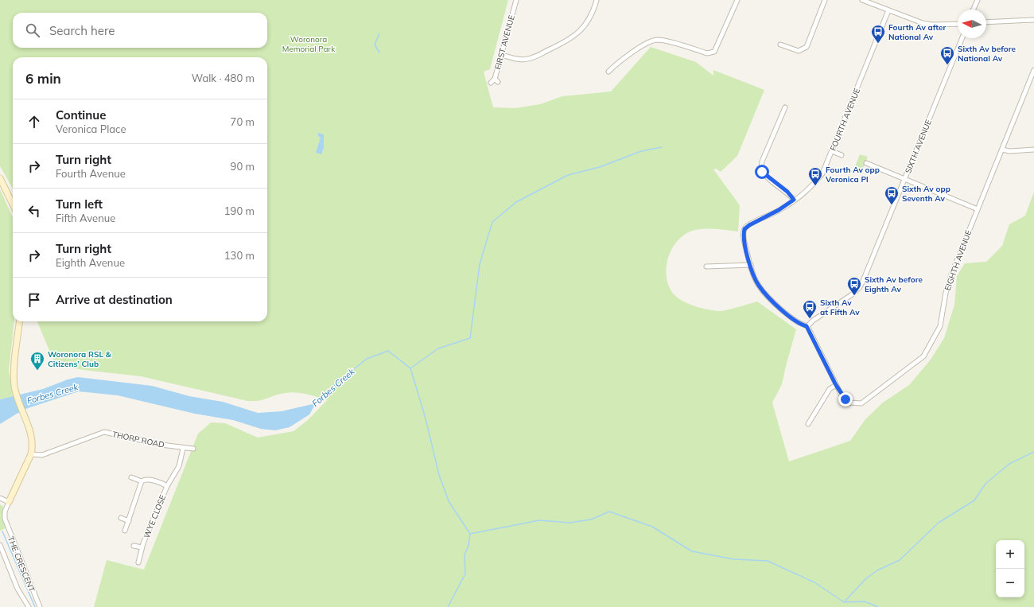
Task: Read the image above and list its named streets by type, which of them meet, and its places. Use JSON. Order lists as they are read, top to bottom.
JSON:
{
  "streets": {
    "street": [
      "FIRST AVENUE",
      "FOURTH AVENUE",
      "SIXTH AVENUE",
      "EIGHTH AVENUE",
      "THORP ROAD",
      "WYE CLOSE",
      "THE CRESCENT"
    ]
  },
  "crossings": [
    ["SIXTH AVENUE", "EIGHTH AVENUE"],
    ["THORP ROAD", "WYE CLOSE"]
  ],
  "water": ["Forbes Creek"],
  "parks": ["Woronora Memorial Park"],
  "places": {
    "bus stop": [
      "Fourth Av after National Av",
      "Sixth Av before National Av",
      "Fourth Av opp Veronica Pl",
      "Sixth Av opp Seventh Av",
      "Sixth Av before Eighth Av",
      "Sixth Av at Fifth Av"
    ],
    "building": ["Woronora RSL & Citizens’ Club"]
  },
  "north": "left",
  "page": {
    "search": "Search here",
    "heading": ["6 min", "Walk · 480 m"],
    "list": [
      ["Continue", "Veronica Place", "70 m"],
      ["Turn right", "Fourth Avenue", "90 m"],
      ["Turn left", "Fifth Avenue", "190 m"],
      ["Turn right", "Eighth Avenue", "130 m"],
      "Arrive at destination"
    ],
    "map_buttons": ["+", "−"]
  }
}
